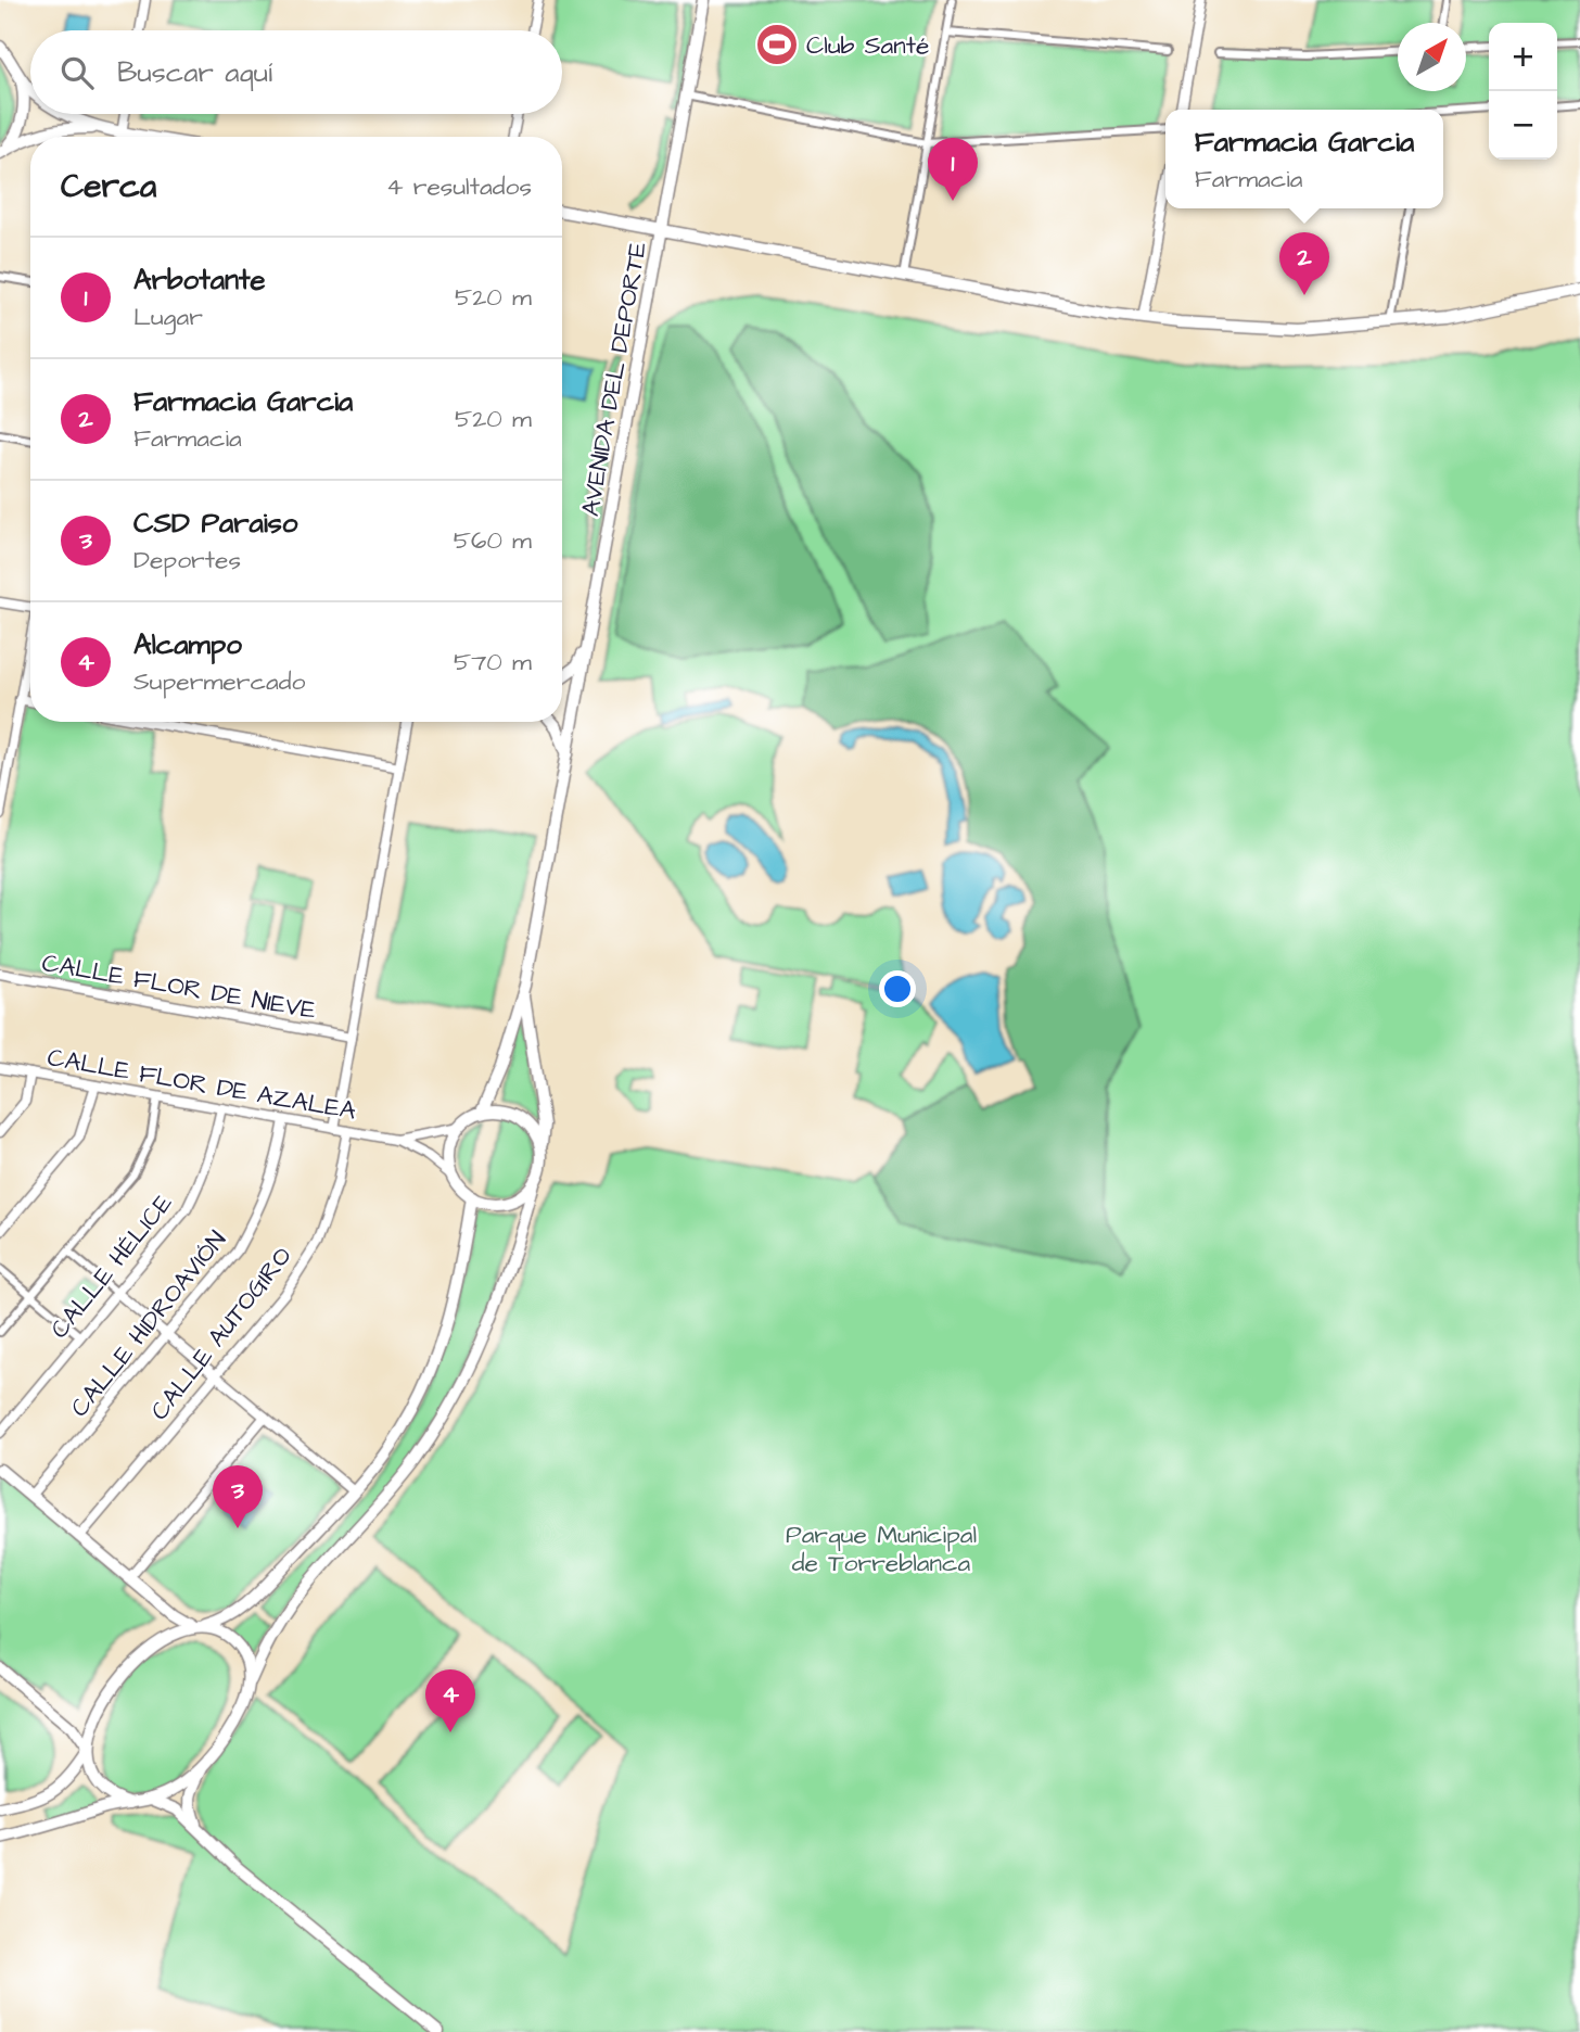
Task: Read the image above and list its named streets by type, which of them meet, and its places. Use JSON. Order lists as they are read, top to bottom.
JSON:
{
  "streets": {
    "street": [
      "AVENIDA DEL DEPORTE",
      "CALLE FLOR DE NIEVE",
      "CALLE FLOR DE AZALEA",
      "CALLE HÉLICE",
      "CALLE HIDROAVIÓN",
      "CALLE AUTOGIRO"
    ]
  },
  "crossings": [
    ["CALLE FLOR DE AZALEA", "CALLE HÉLICE"],
    ["CALLE FLOR DE AZALEA", "CALLE HIDROAVIÓN"],
    ["CALLE FLOR DE AZALEA", "CALLE AUTOGIRO"]
  ],
  "parks": ["Parque Municipal de Torreblanca"],
  "places": {
    "sports": ["Club Santé"]
  },
  "north": "top right",
  "page": {
    "map_buttons": ["+", "−"],
    "search": "Buscar aquí",
    "popup": ["Farmacia Garcia", "Farmacia"],
    "heading": ["Cerca", "4 resultados"],
    "pins": [
      "1",
      "2",
      "3",
      "4"
    ],
    "list": [
      {
        "mark": "1",
        "name": "Arbotante",
        "note": "Lugar",
        "value": "520 m"
      },
      {
        "mark": "2",
        "name": "Farmacia Garcia",
        "note": "Farmacia",
        "value": "520 m"
      },
      {
        "mark": "3",
        "name": "CSD Paraiso",
        "note": "Deportes",
        "value": "560 m"
      },
      {
        "mark": "4",
        "name": "Alcampo",
        "note": "Supermercado",
        "value": "570 m"
      }
    ]
  }
}
